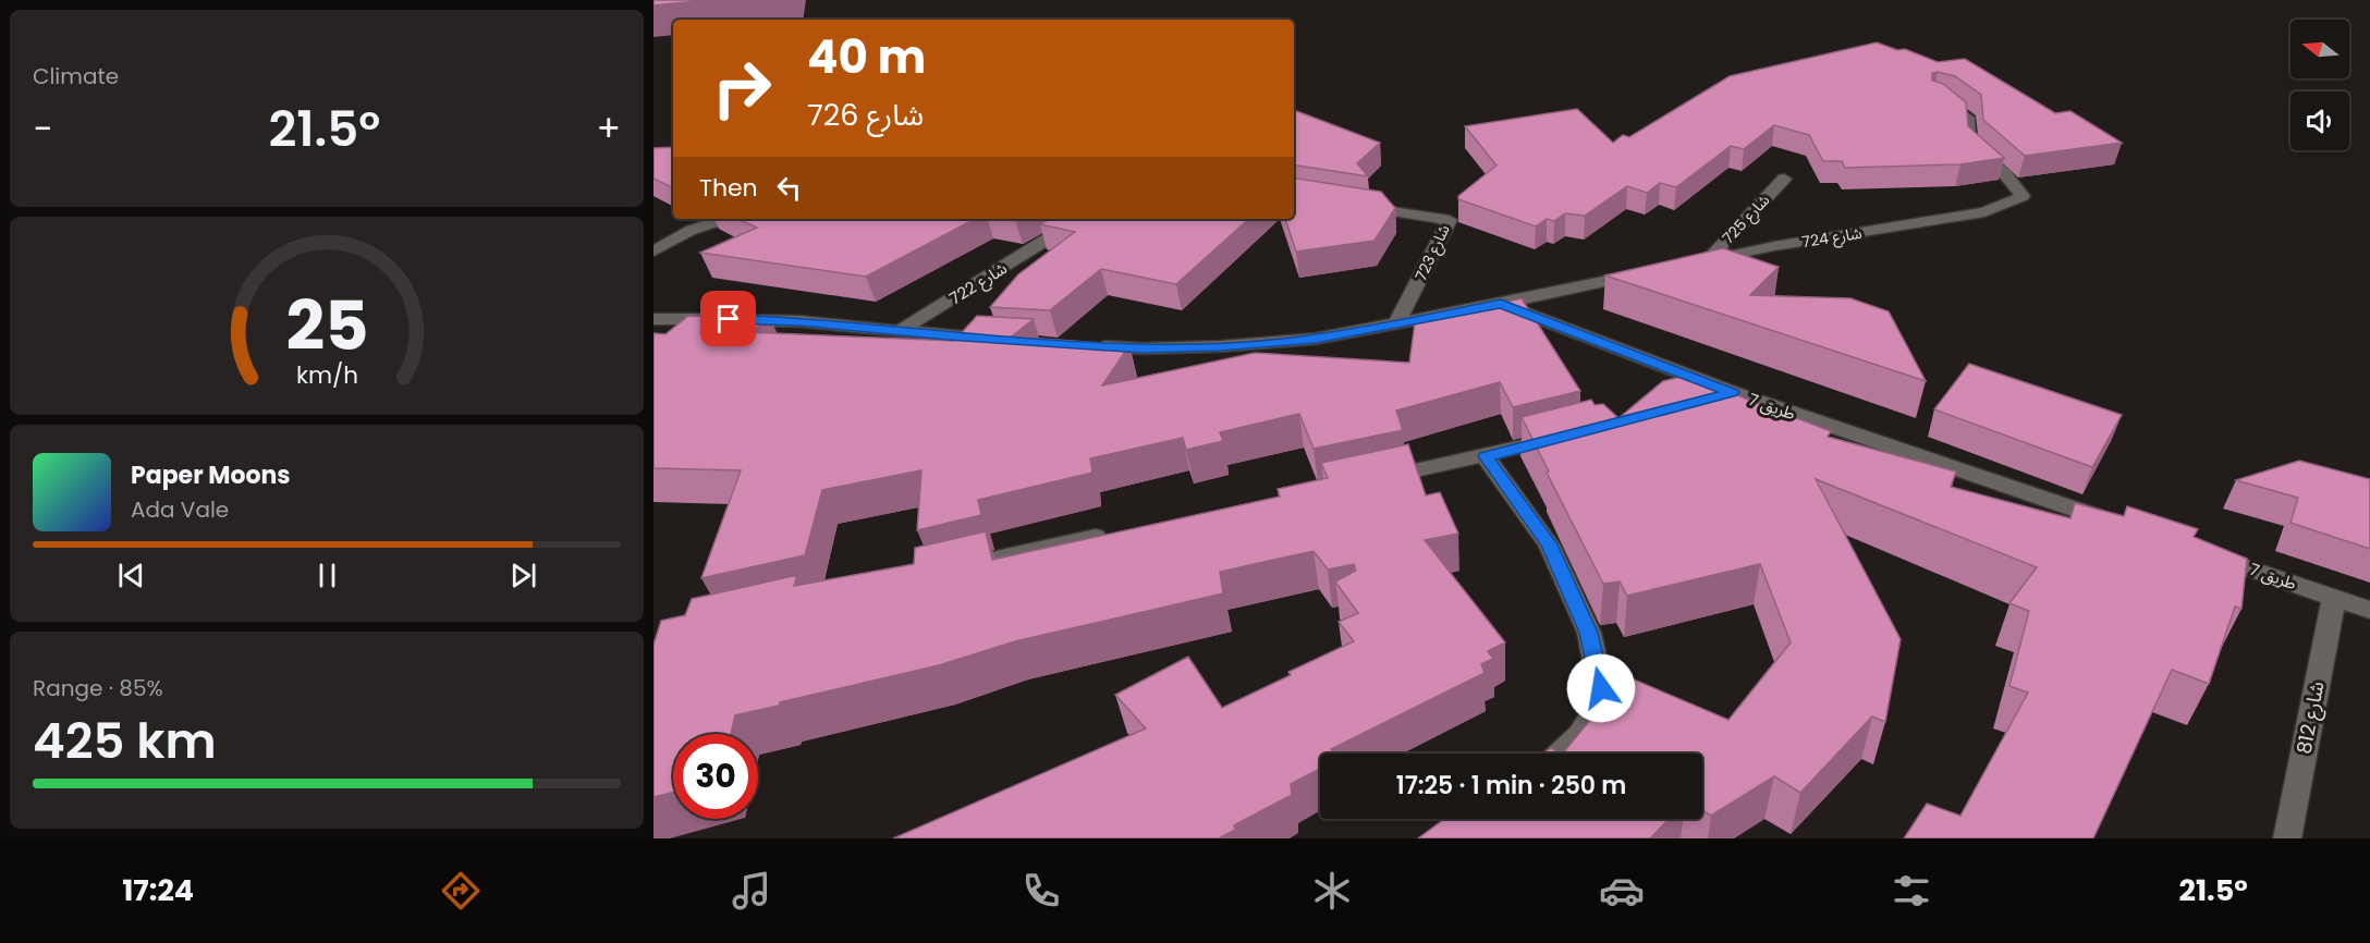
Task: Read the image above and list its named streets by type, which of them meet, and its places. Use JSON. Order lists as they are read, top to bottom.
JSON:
{
  "streets": {
    "street": [
      "شارع 725",
      "شارع 724",
      "شارع 723",
      "شارع 722",
      "7 طريق",
      "شارع 812"
    ]
  },
  "crossings": [
    ["شارع 725", "شارع 724"],
    ["7 طريق", "شارع 812"]
  ],
  "north": "left",
  "page": {
    "tile": [
      "Climate",
      ["Range · 85%", "425 km"]
    ],
    "turn": ["40 m", "شارع 726"],
    "heat": ["−", "21.5°", "+"],
    "then": "Then",
    "song": ["Paper Moons", "Ada Vale"],
    "limit": "30",
    "trip": "17:25 · 1 min · 250 m",
    "tabs": ["17:24", "21.5°"],
    "gauge": ["25", "km/h"]
  }
}
